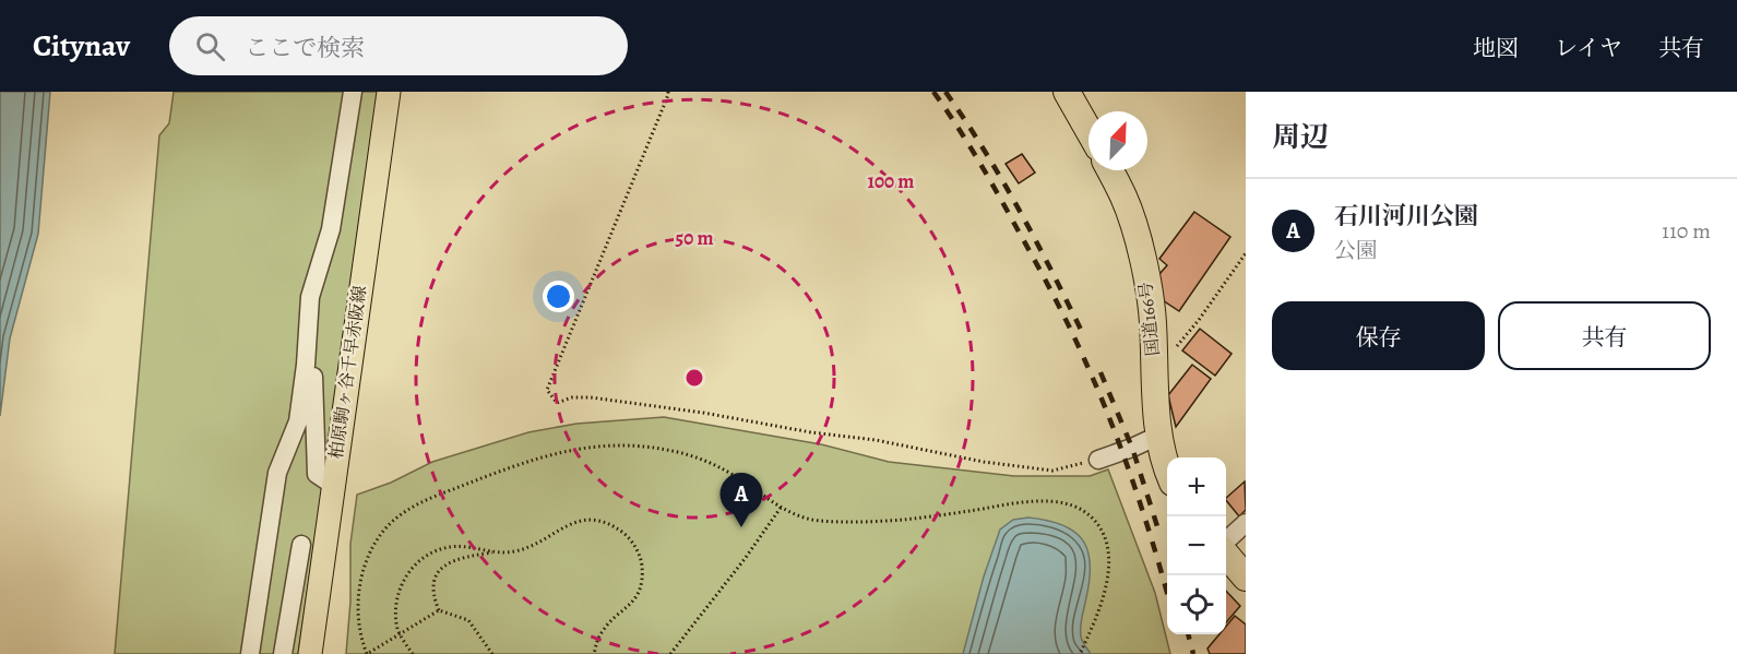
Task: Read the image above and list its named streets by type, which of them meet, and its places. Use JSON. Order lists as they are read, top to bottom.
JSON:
{
  "streets": {
    "highway": ["国道166号"],
    "main road": ["柏原駒ヶ谷千早赤阪線"]
  },
  "north": "top right",
  "page": {
    "header": "Citynav",
    "search": "ここで検索",
    "nav": ["地図", "レイヤ", "共有"],
    "heading": "周辺",
    "list": [
      {
        "mark": "A",
        "name": "石川河川公園",
        "note": "公園",
        "value": "110 m"
      }
    ],
    "buttons": ["保存", "共有"],
    "map_buttons": ["+", "−"],
    "pins": "A"
  },
  "rings": ["100 m", "50 m"]
}
